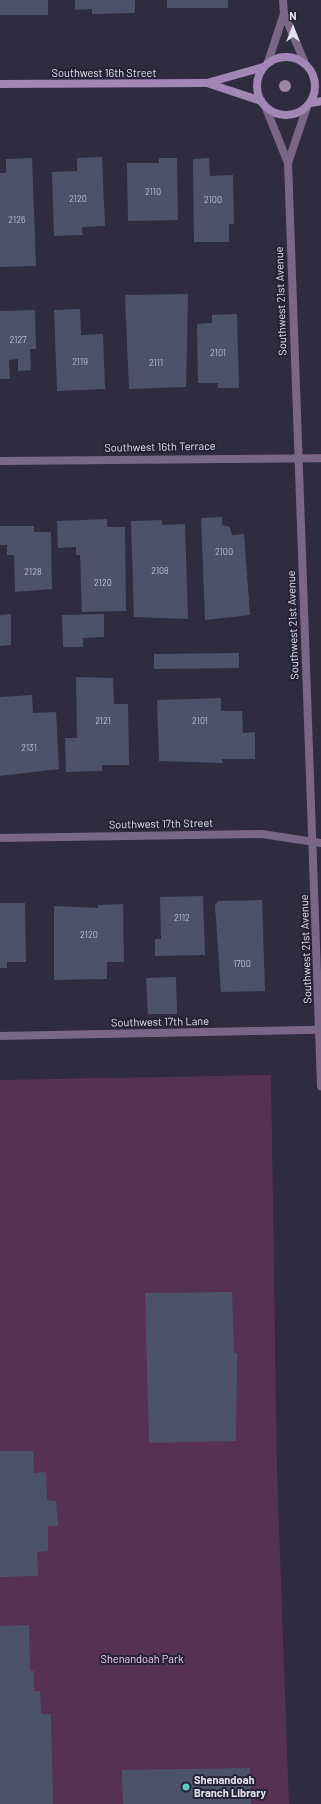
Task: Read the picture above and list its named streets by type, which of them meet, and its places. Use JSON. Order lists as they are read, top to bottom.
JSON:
{
  "streets": {
    "street": [
      "Southwest 16th Street",
      "Southwest 21st Avenue",
      "Southwest 16th Terrace",
      "Southwest 17th Street",
      "Southwest 17th Lane"
    ]
  },
  "crossings": [
    ["Southwest 16th Street", "Southwest 21st Avenue"],
    ["Southwest 21st Avenue", "Southwest 16th Terrace"],
    ["Southwest 21st Avenue", "Southwest 17th Street"],
    ["Southwest 21st Avenue", "Southwest 17th Lane"]
  ],
  "parks": ["Shenandoah Park"],
  "places": ["Shenandoah Branch Library"],
  "house_numbers": [
    "2110",
    "2120",
    "2100",
    "2126",
    "2127",
    "2101",
    "2119",
    "2111",
    "2100",
    "2108",
    "2128",
    "2120",
    "2121",
    "2101",
    "2131",
    "2112",
    "2120",
    "1700"
  ],
  "north": "top"
}
